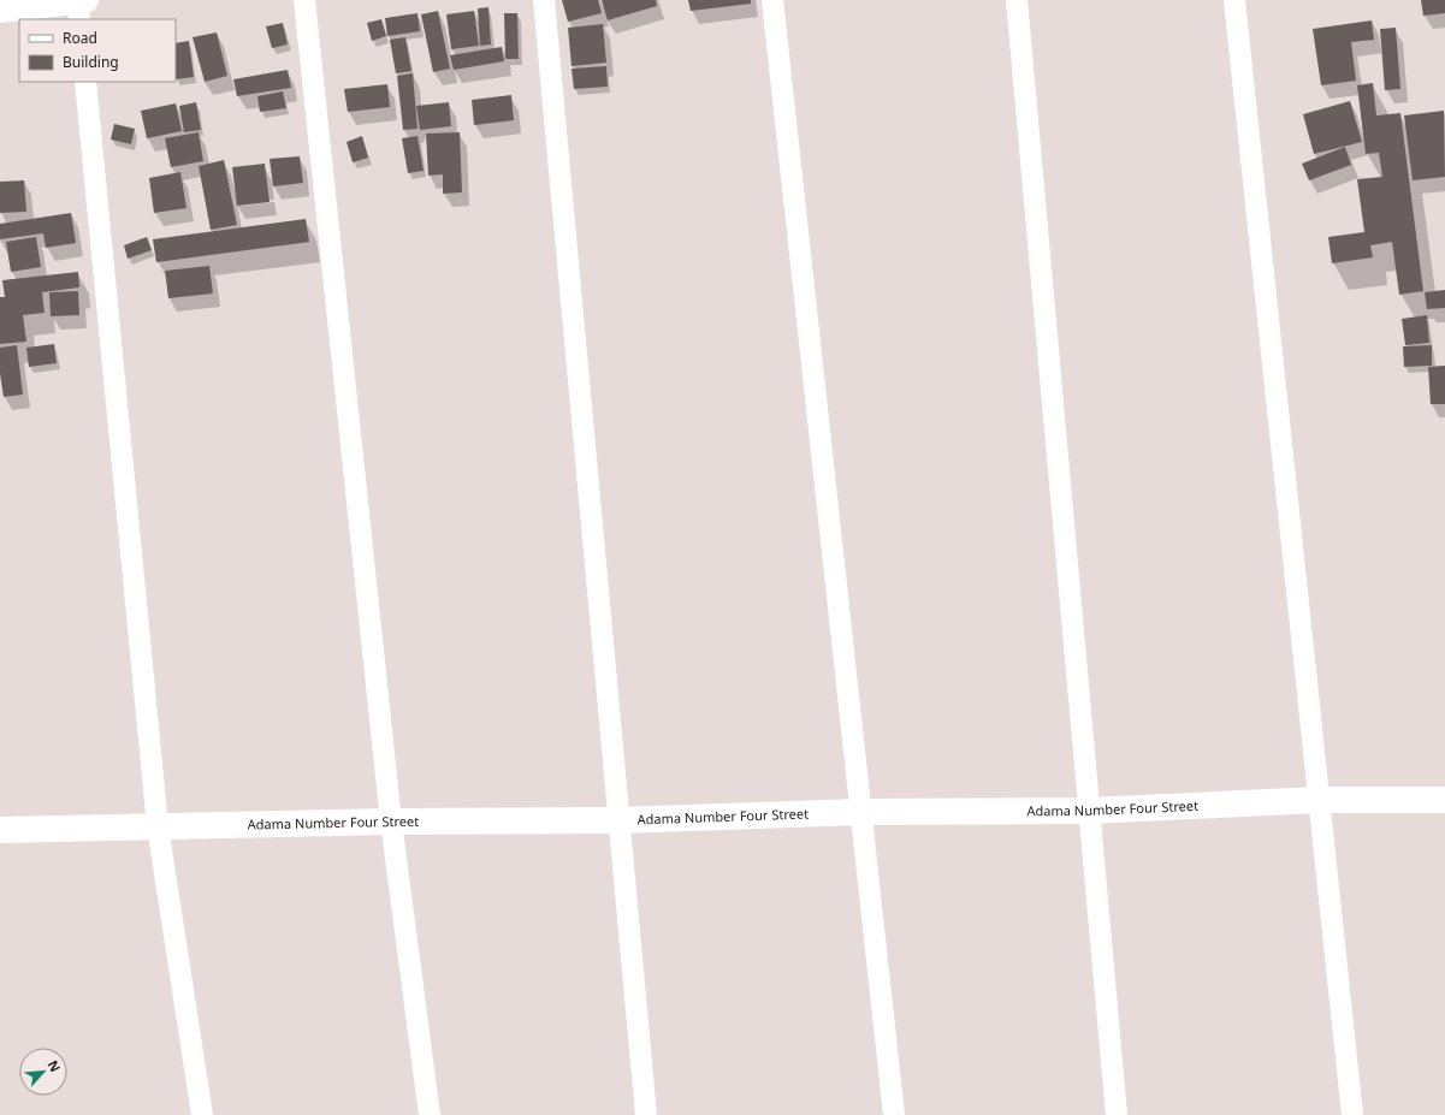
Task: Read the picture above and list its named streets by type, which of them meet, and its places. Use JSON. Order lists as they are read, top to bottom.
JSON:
{
  "streets": {
    "street": ["Adama Number Four Street"]
  },
  "legend": ["Road", "Building"],
  "north": "top right"
}
